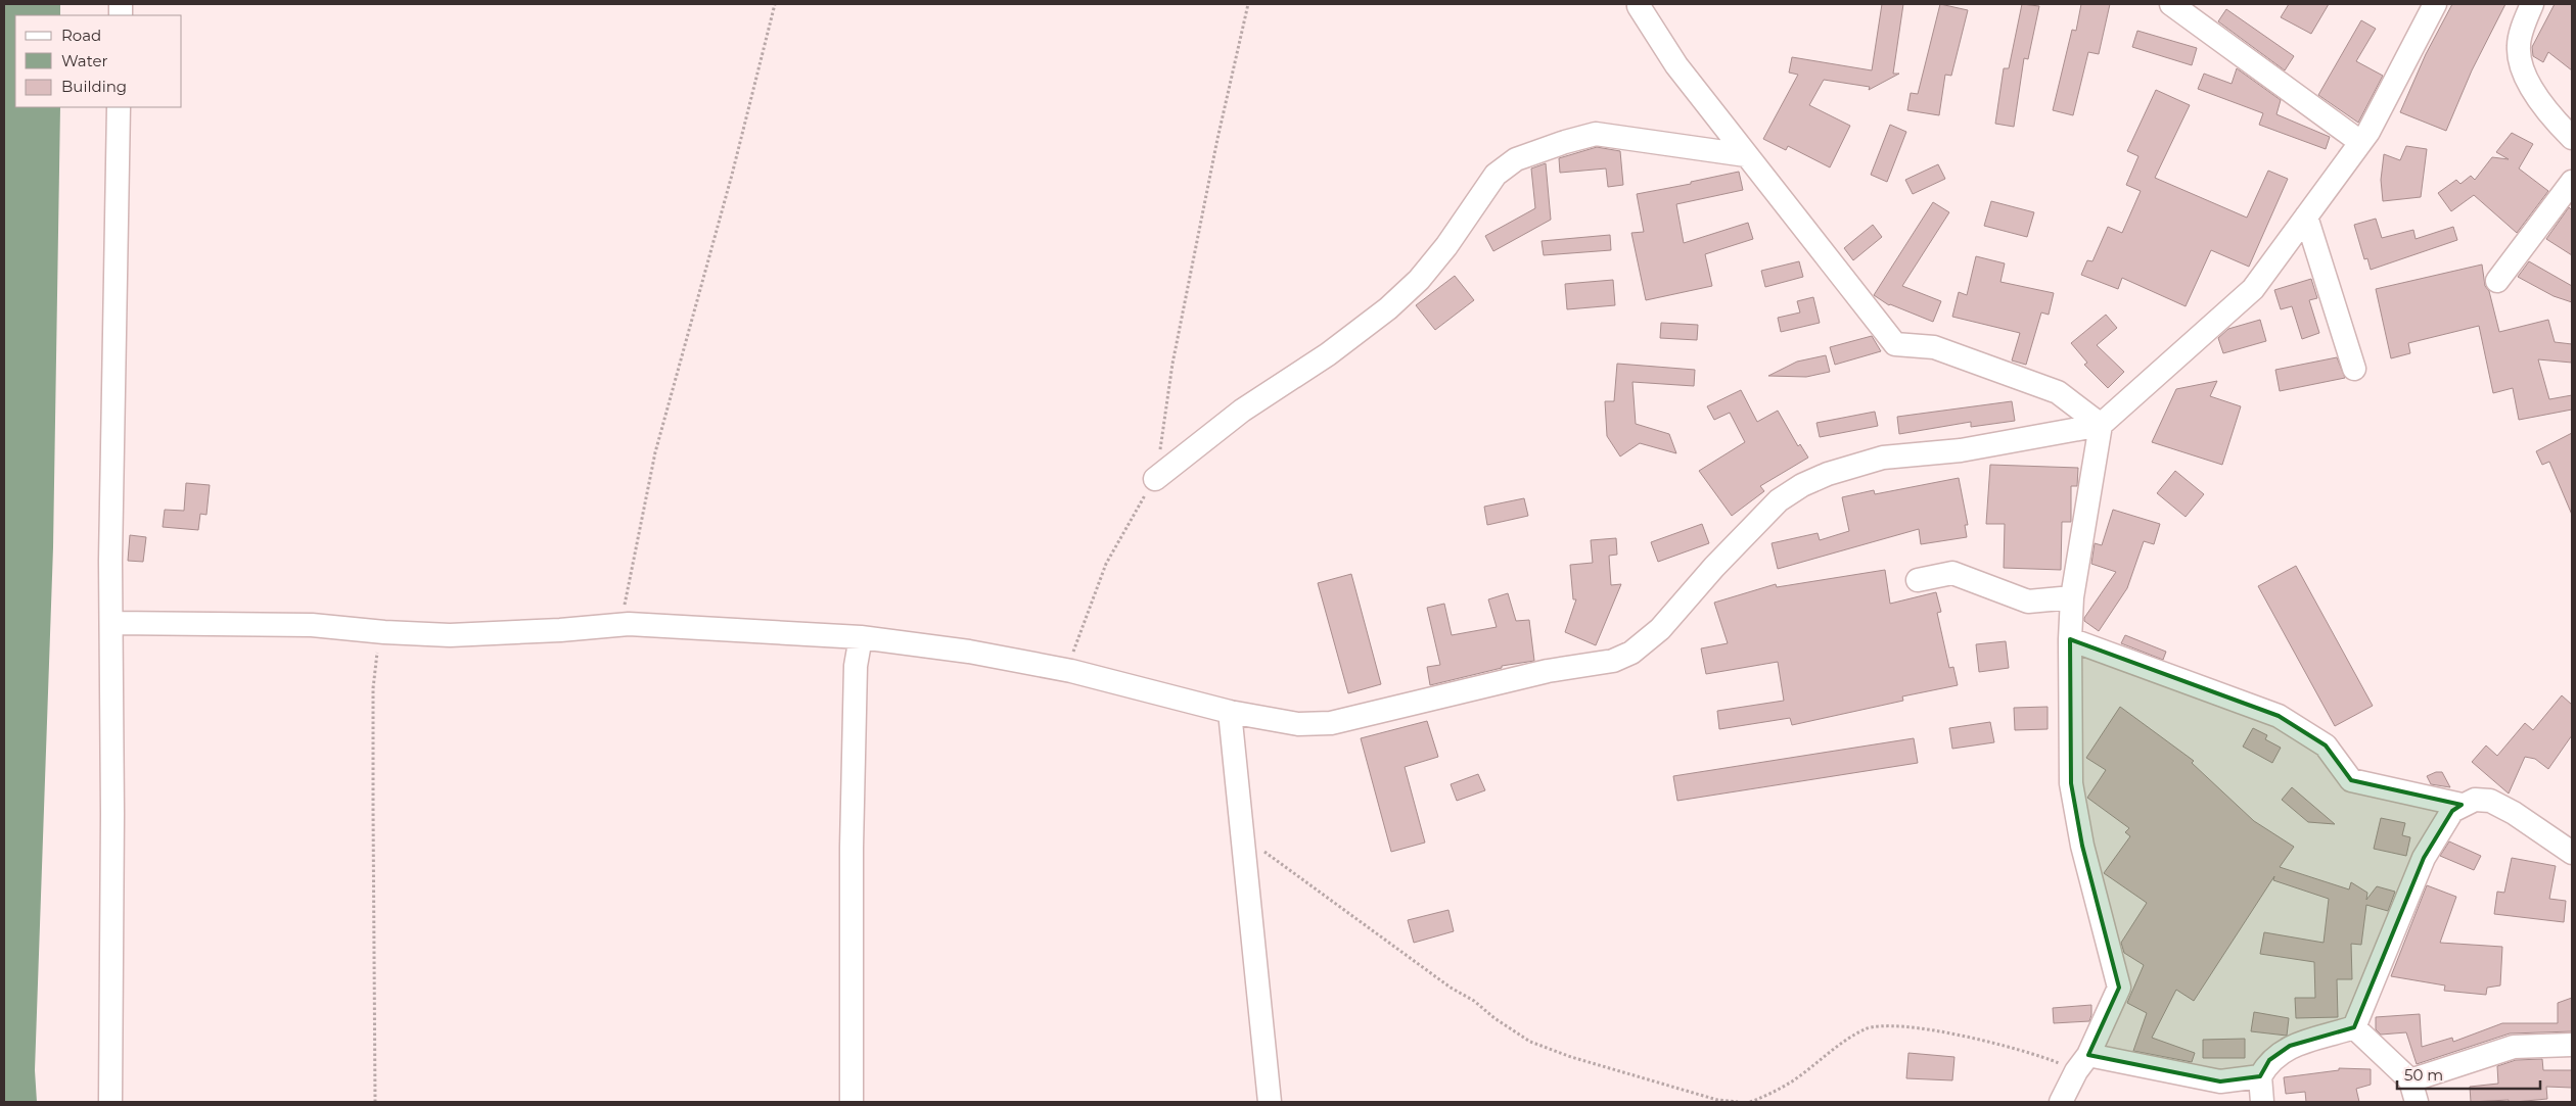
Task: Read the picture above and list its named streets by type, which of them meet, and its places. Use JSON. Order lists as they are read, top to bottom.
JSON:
{
  "legend": ["Road", "Water", "Building"],
  "scale_bar": "50 m"
}
